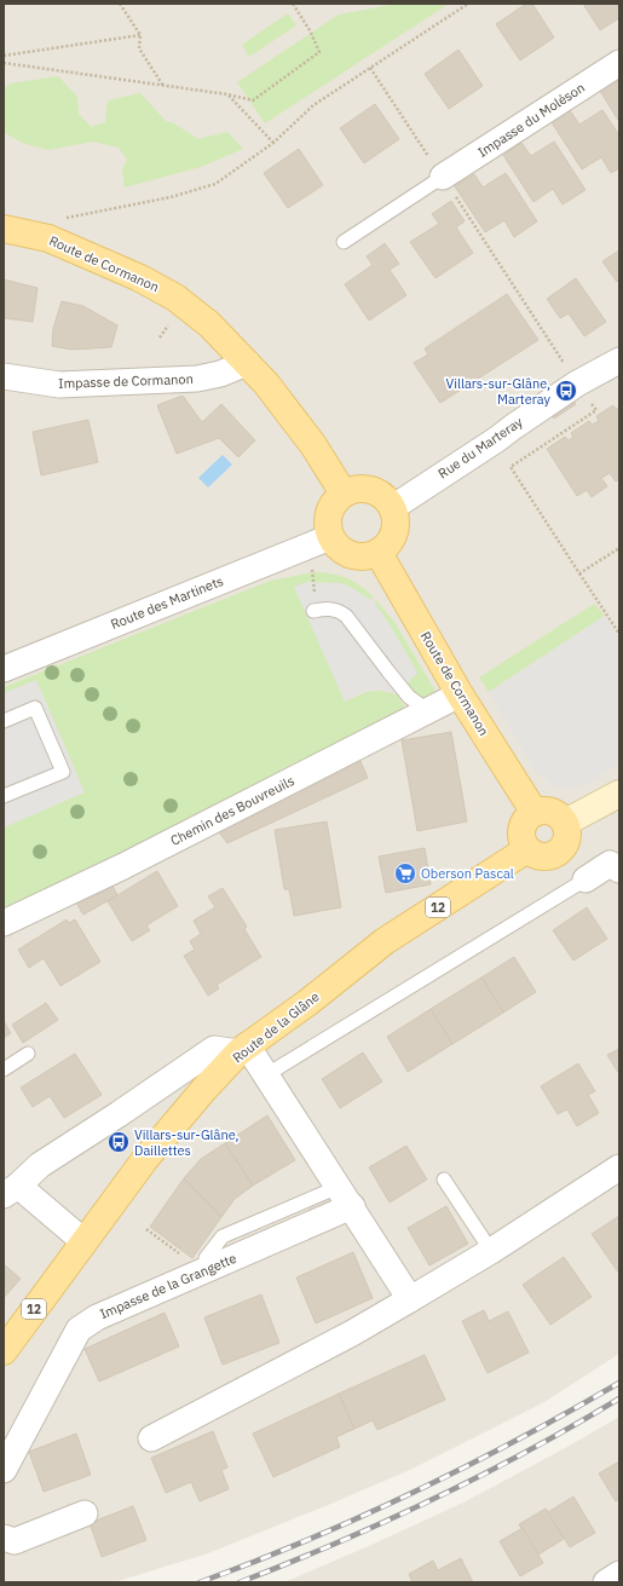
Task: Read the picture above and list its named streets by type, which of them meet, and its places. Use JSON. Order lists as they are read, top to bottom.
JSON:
{
  "streets": {
    "main road": ["Route de Cormanon", "12", "Route de la Glâne"],
    "street": [
      "Impasse du Moléson",
      "Impasse de Cormanon",
      "Rue du Marteray",
      "Route des Martinets",
      "Chemin des Bouvreuils",
      "Impasse de la Grangette"
    ]
  },
  "crossings": [
    ["Route de Cormanon", "Impasse de Cormanon"],
    ["Route de Cormanon", "Rue du Marteray"],
    ["Route de Cormanon", "Route des Martinets"],
    ["Route de Cormanon", "Chemin des Bouvreuils"],
    ["Route de Cormanon", "Route de la Glâne"],
    ["Rue du Marteray", "Route des Martinets"]
  ],
  "places": {
    "bus stop": ["Villars-sur-Glâne, Marteray", "Villars-sur-Glâne, Daillettes"],
    "supermarket": ["Oberson Pascal"]
  }
}
